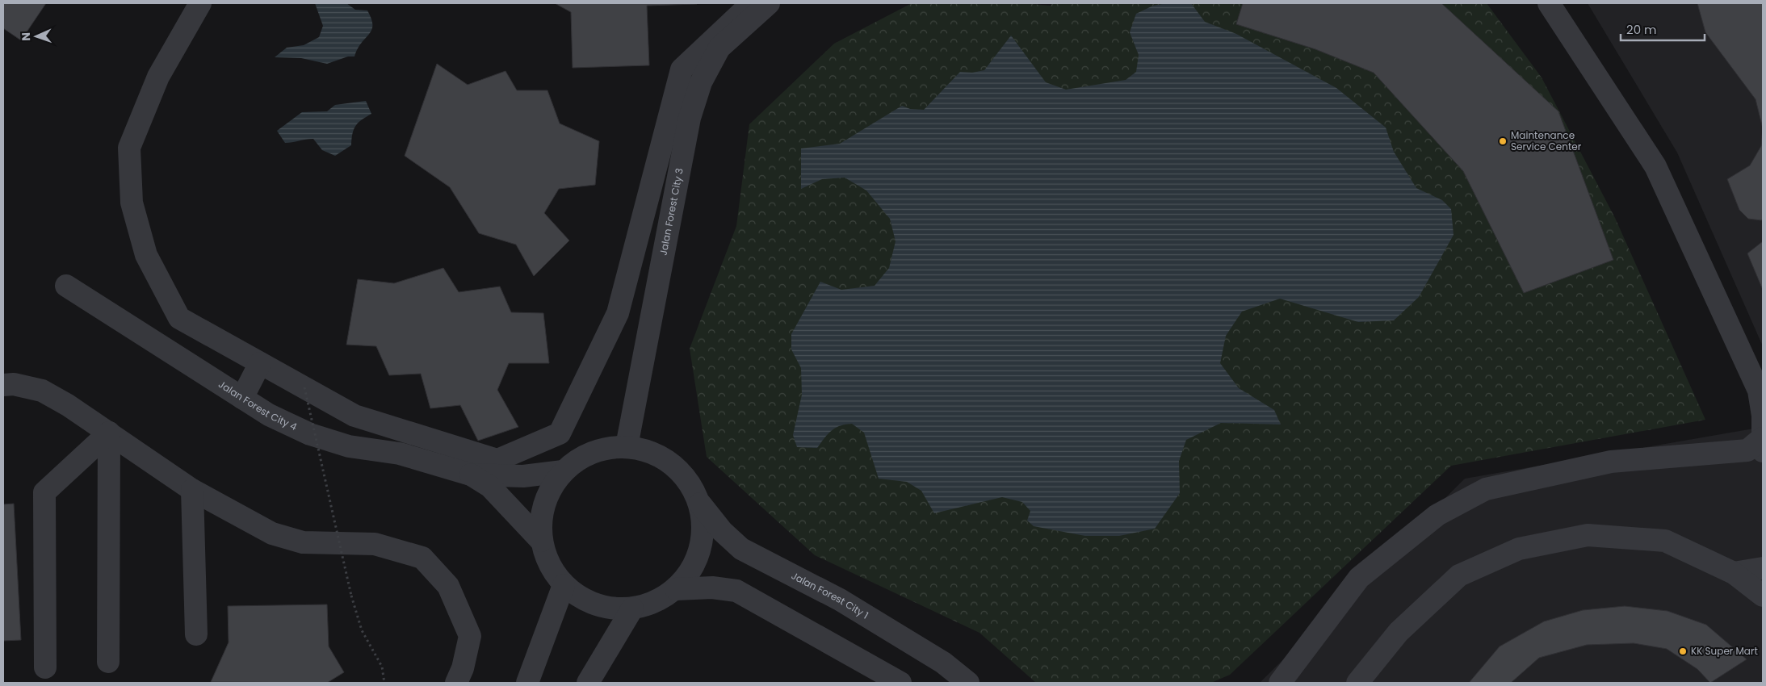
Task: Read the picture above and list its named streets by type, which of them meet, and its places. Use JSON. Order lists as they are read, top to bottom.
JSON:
{
  "streets": {
    "street": ["Jalan Forest City 3", "Jalan Forest City 4", "Jalan Forest City 1"]
  },
  "places": ["Maintenance Service Center", "KK Super Mart"],
  "scale_bar": "20 m",
  "north": "left"
}
